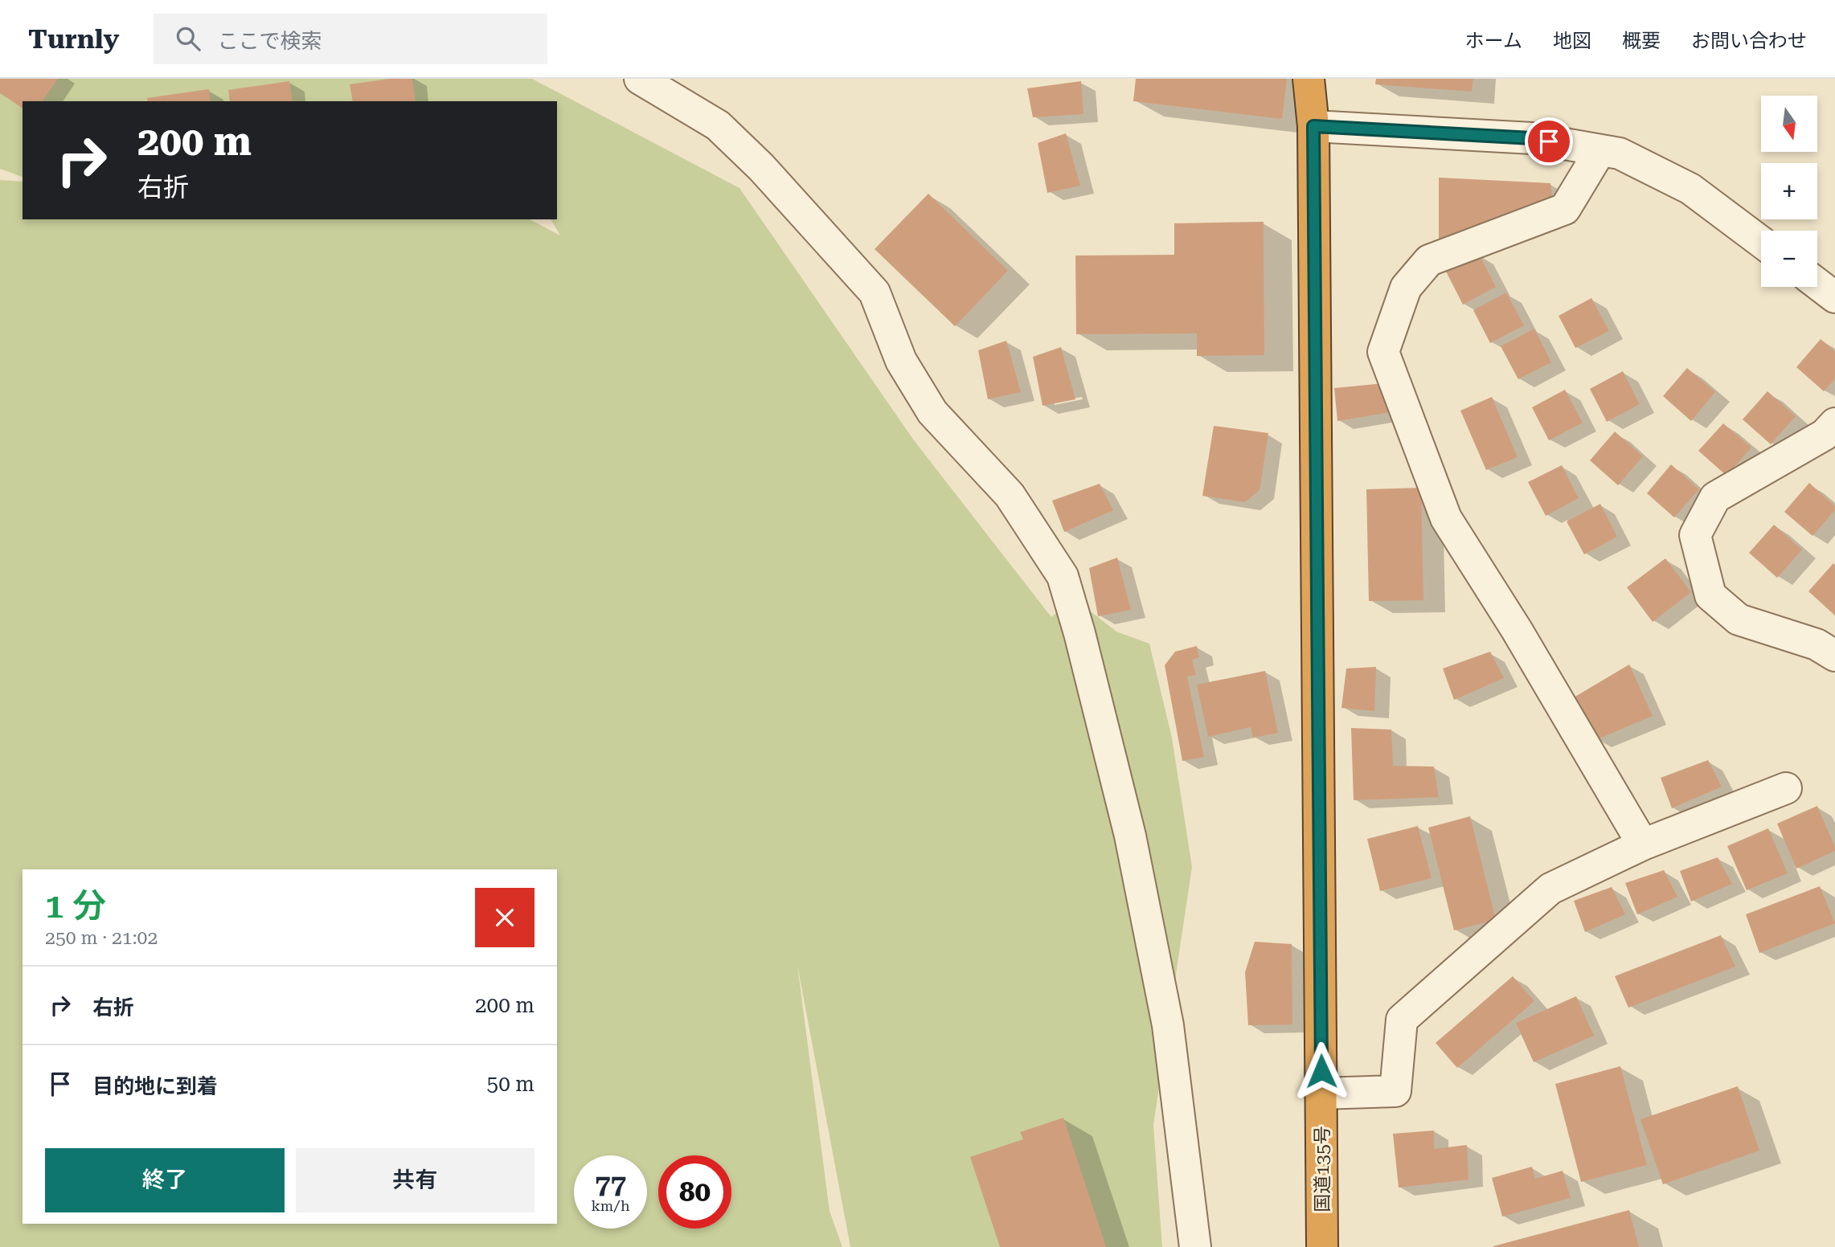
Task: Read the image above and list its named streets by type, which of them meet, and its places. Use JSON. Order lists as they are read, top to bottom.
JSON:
{
  "streets": {
    "highway": ["国道135号"]
  },
  "north": "bottom",
  "page": {
    "header": "Turnly",
    "search": "ここで検索",
    "nav": [
      "ホーム",
      "地図",
      "概要",
      "お問い合わせ"
    ],
    "map_buttons": ["+", "−"],
    "turn": ["200 m", "右折"],
    "heading": ["1 分", "250 m · 21:02"],
    "list": [
      {
        "name": "右折",
        "value": "200 m"
      },
      {
        "name": "目的地に到着",
        "value": "50 m"
      }
    ],
    "buttons": ["終了", "共有"],
    "speed": "77 km/h",
    "limit": "80"
  }
}
